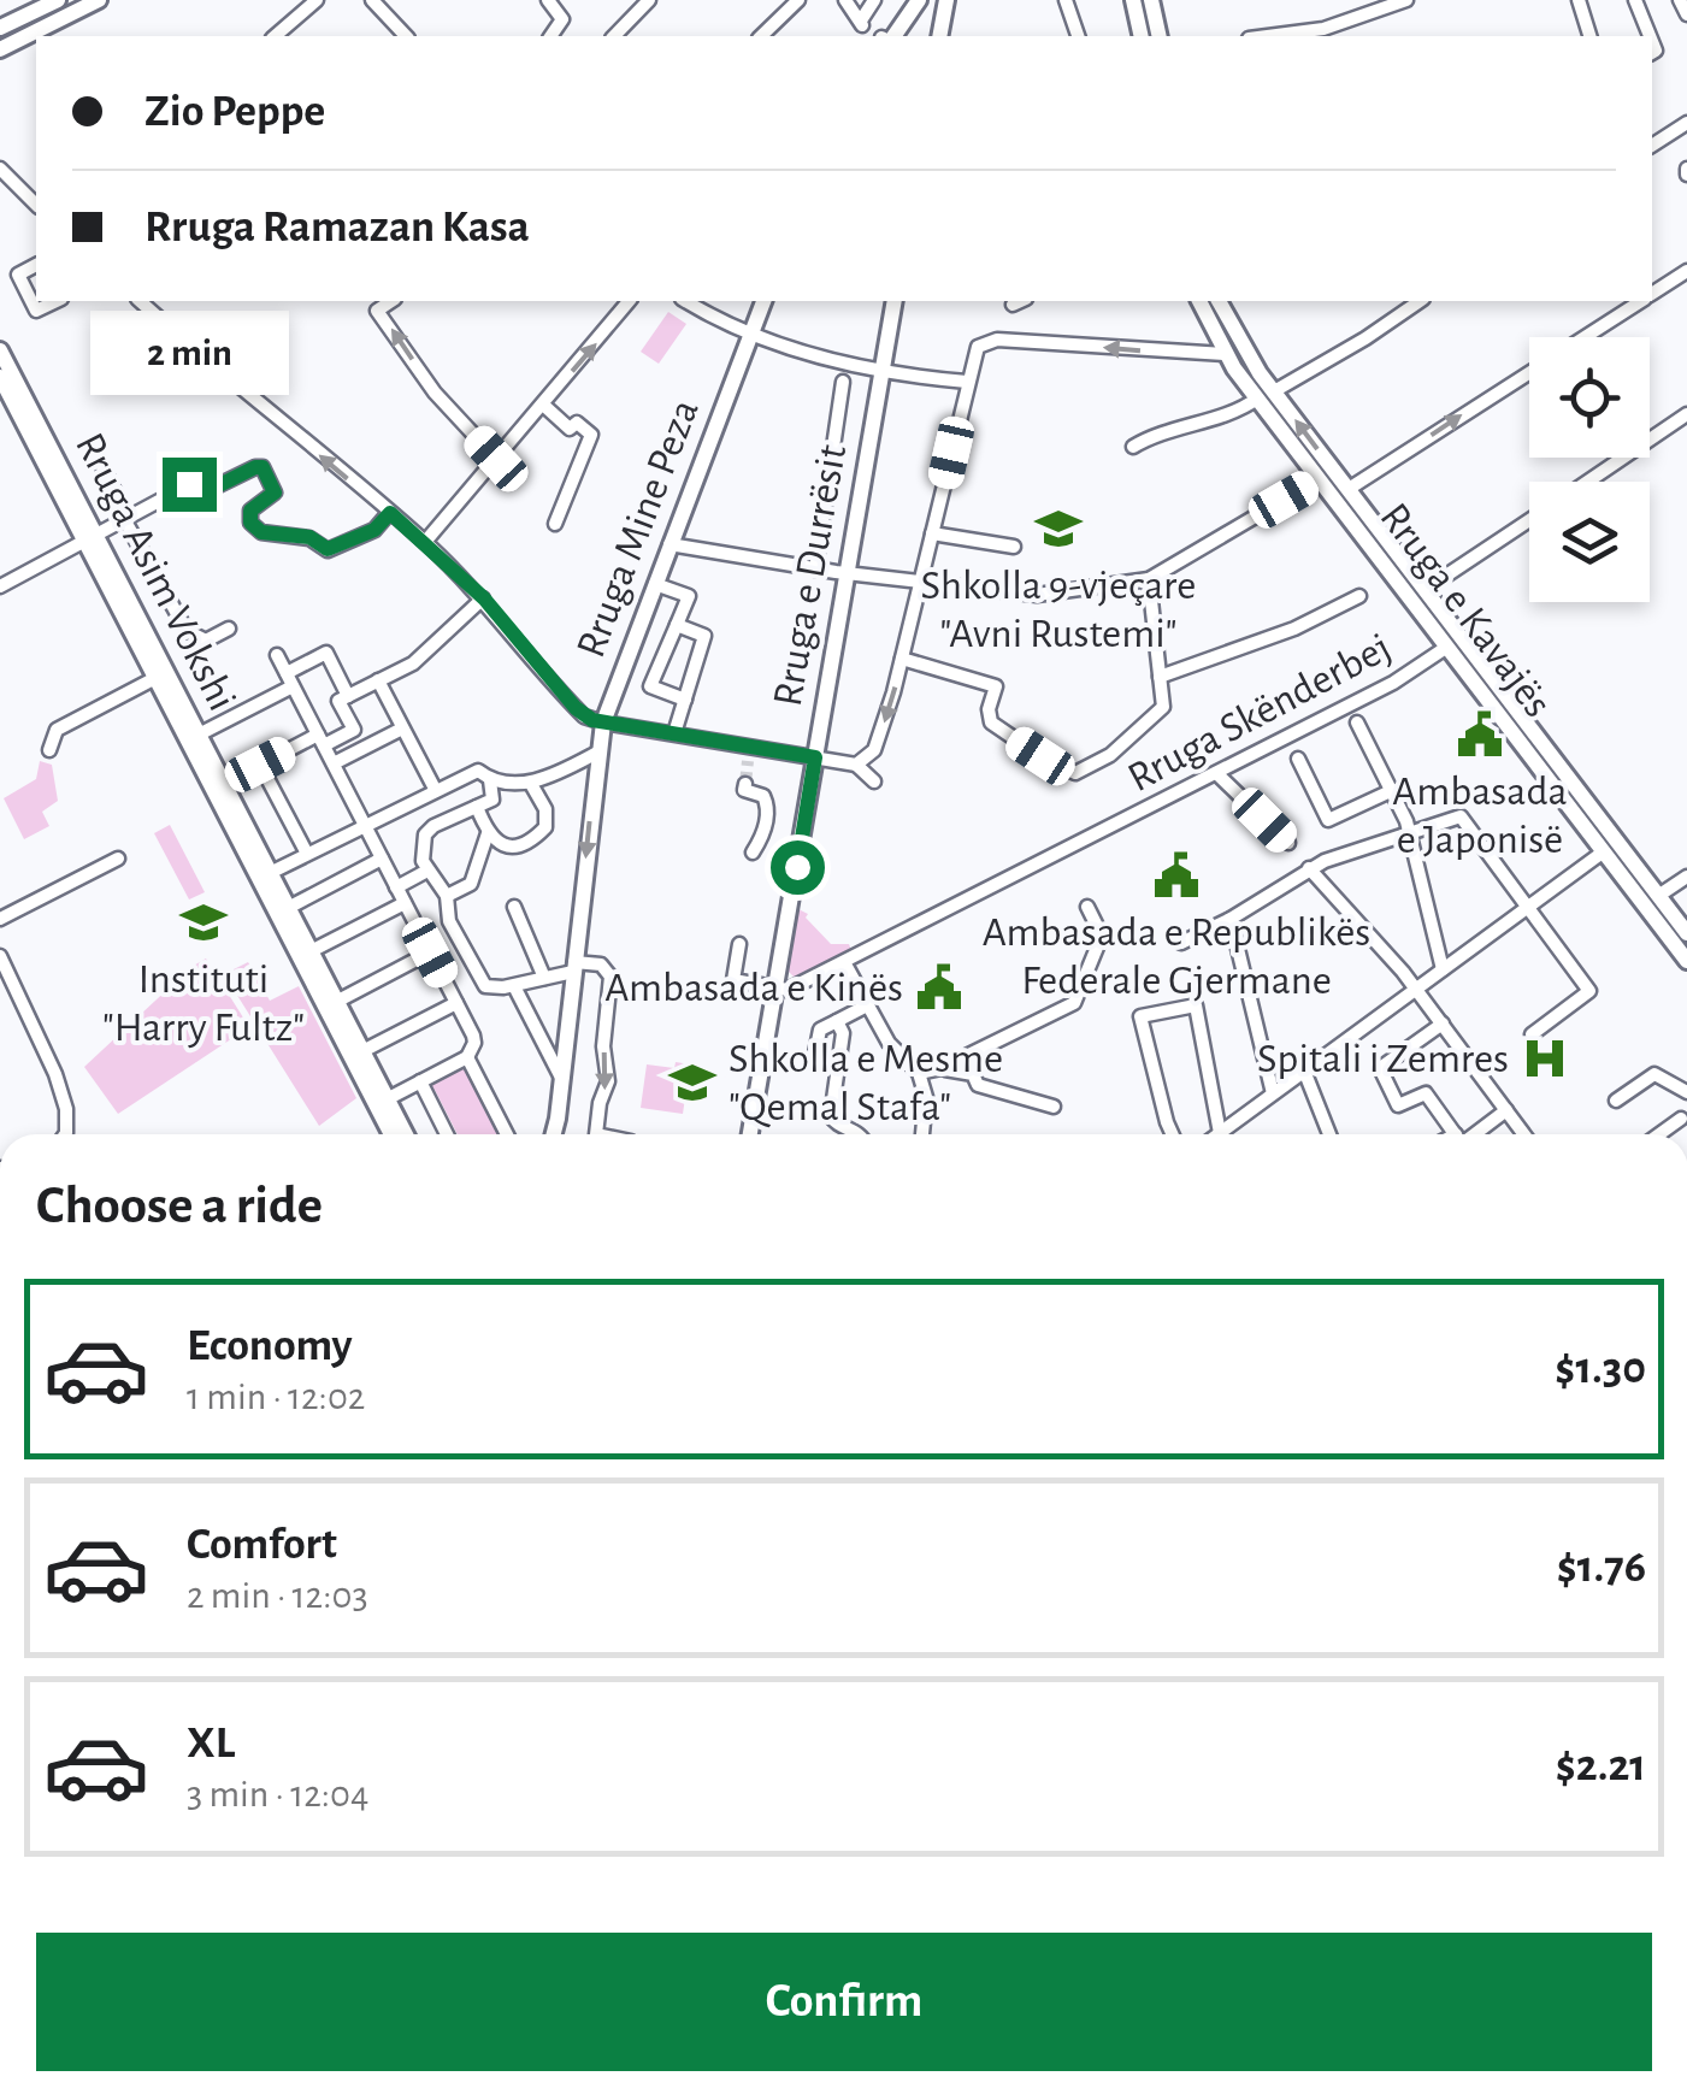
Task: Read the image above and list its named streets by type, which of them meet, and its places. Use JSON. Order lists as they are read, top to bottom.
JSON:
{
  "streets": {
    "main road": [
      "Rruga Mine Peza",
      "Rruga Asim Vokshi",
      "Rruga e Durrësit",
      "Rruga e Kavajës"
    ],
    "street": ["Rruga Skënderbej"]
  },
  "crossings": [
    ["Rruga e Durrësit", "Rruga Skënderbej"],
    ["Rruga e Kavajës", "Rruga Skënderbej"]
  ],
  "places": {
    "school or university": ["Shkolla 9-vjeçare \"Avni Rustemi\"", "Instituti \"Harry Fultz\"", "Shkolla e Mesme \"Qemal Stafa\""],
    "public building": ["Ambasada e Japonisë", "Ambasada e Republikës Federale Gjermane", "Ambasada e Kinës"],
    "hospital": ["Spitali i Zemres"]
  },
  "page": {
    "banner": ["Zio Peppe", "Rruga Ramazan Kasa"],
    "bubble": "2 min",
    "heading": "Choose a ride",
    "list": [
      {
        "name": "Economy",
        "note": "1 min · 12:02",
        "value": "$1.30"
      },
      {
        "name": "Comfort",
        "note": "2 min · 12:03",
        "value": "$1.76"
      },
      {
        "name": "XL",
        "note": "3 min · 12:04",
        "value": "$2.21"
      }
    ],
    "buttons": "Confirm"
  }
}
